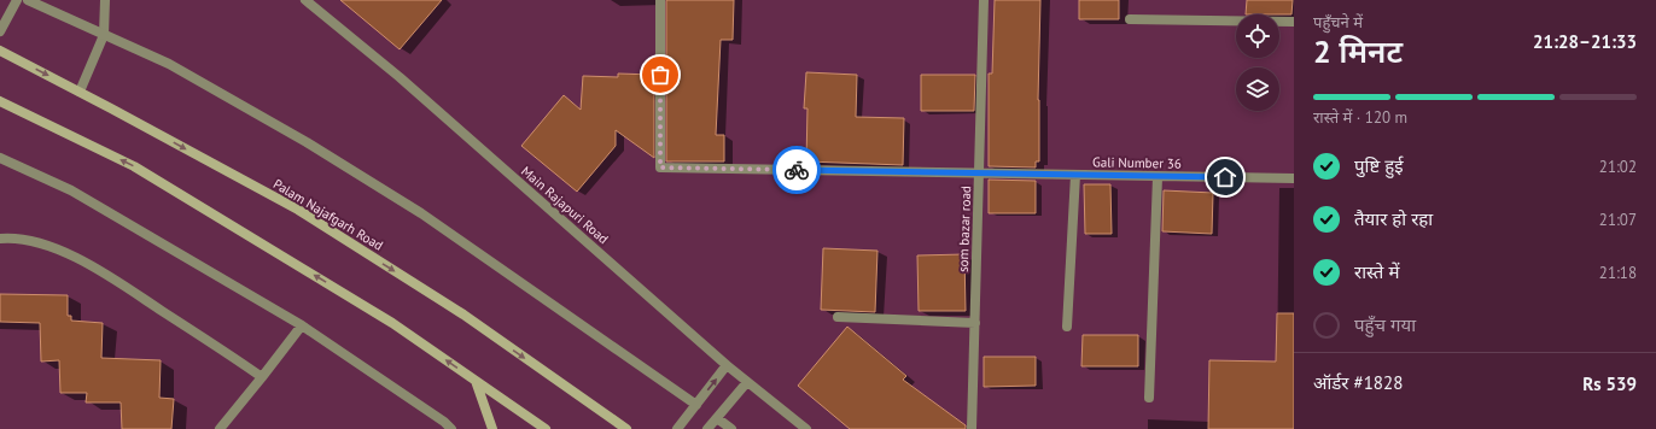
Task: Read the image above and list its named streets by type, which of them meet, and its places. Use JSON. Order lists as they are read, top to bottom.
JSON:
{
  "streets": {
    "main road": ["Palam Najafgarh Road"],
    "street": ["Gali Number 36", "Main Rajapuri Road", "som bazar road"]
  },
  "crossings": [
    ["Gali Number 36", "som bazar road"]
  ],
  "page": {
    "heading": ["2 मिनट", "पहुँचने में", "21:28–21:33"],
    "panel": ["ऑर्डर #1828", "Rs 539"],
    "bar": "रास्ते में · 120 m",
    "list": [
      ["पुष्टि हुई", "21:02"],
      ["तैयार हो रहा", "21:07"],
      ["रास्ते में", "21:18"],
      "पहुँच गया"
    ]
  }
}
